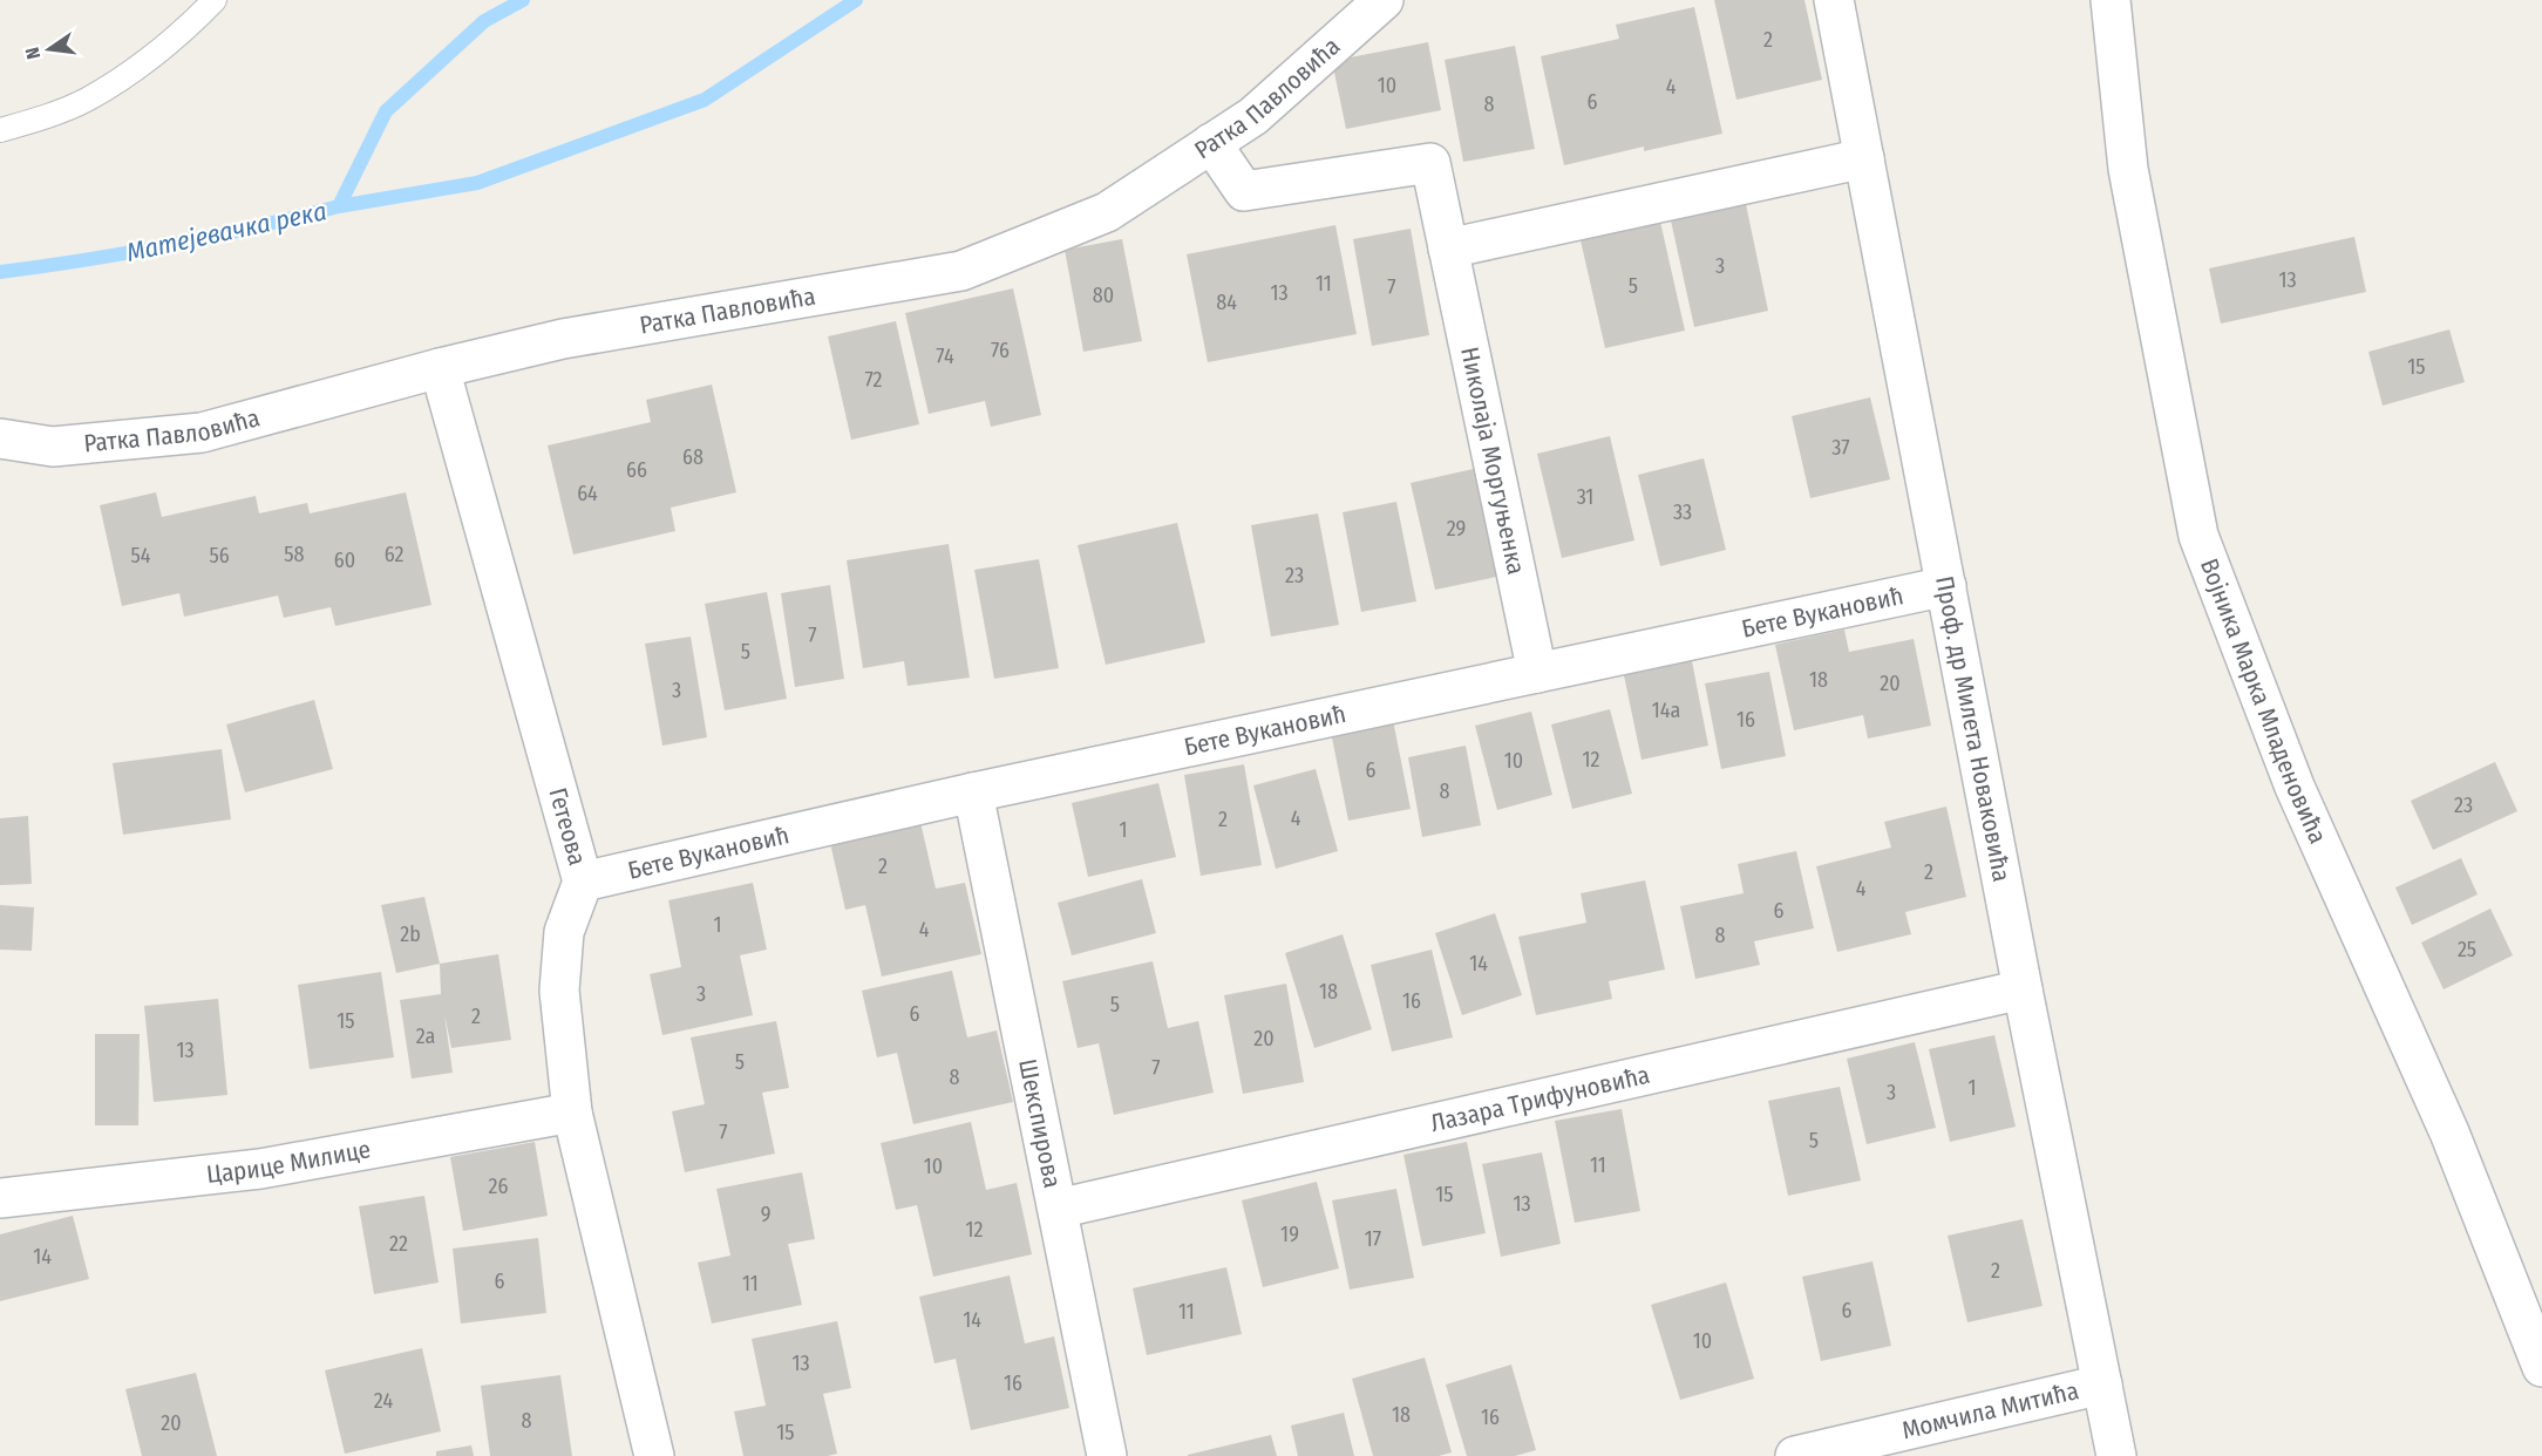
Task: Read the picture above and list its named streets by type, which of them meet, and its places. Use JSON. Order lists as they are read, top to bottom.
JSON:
{
  "streets": {
    "street": [
      "Ратка Павловића",
      "Николаја Моргуњенка",
      "Бете Вукановић",
      "Војника Марка Младеновића",
      "Проф. др Милета Новаковића",
      "Гетеова",
      "Лазара Трифуновића",
      "Шекспирова",
      "Царице Милице",
      "Момчила Митића"
    ]
  },
  "crossings": [
    ["Ратка Павловића", "Николаја Моргуњенка"],
    ["Ратка Павловића", "Гетеова"],
    ["Николаја Моргуњенка", "Бете Вукановић"],
    ["Бете Вукановић", "Проф. др Милета Новаковића"],
    ["Бете Вукановић", "Гетеова"],
    ["Бете Вукановић", "Шекспирова"],
    ["Проф. др Милета Новаковића", "Лазара Трифуновића"],
    ["Проф. др Милета Новаковића", "Момчила Митића"],
    ["Гетеова", "Царице Милице"],
    ["Лазара Трифуновића", "Шекспирова"]
  ],
  "water": ["Матејевачка река"],
  "house_numbers": [
    "2",
    "10",
    "4",
    "6",
    "8",
    "3",
    "13",
    "11",
    "5",
    "7",
    "13",
    "80",
    "84",
    "76",
    "74",
    "15",
    "72",
    "37",
    "68",
    "66",
    "64",
    "31",
    "33",
    "29",
    "58",
    "62",
    "54",
    "56",
    "60",
    "23",
    "7",
    "5",
    "18",
    "20",
    "3",
    "14a",
    "16",
    "12",
    "10",
    "6",
    "8",
    "23",
    "4",
    "2",
    "1",
    "2",
    "2",
    "4",
    "6",
    "1",
    "4",
    "2b",
    "8",
    "25",
    "14",
    "18",
    "3",
    "16",
    "5",
    "6",
    "2",
    "15",
    "2a",
    "20",
    "13",
    "5",
    "7",
    "8",
    "1",
    "3",
    "7",
    "5",
    "11",
    "10",
    "26",
    "15",
    "13",
    "9",
    "12",
    "19",
    "17",
    "22",
    "14",
    "2",
    "6",
    "11",
    "6",
    "11",
    "14",
    "10",
    "13",
    "16",
    "24",
    "18",
    "16",
    "8",
    "20",
    "15"
  ],
  "north": "left"
}
